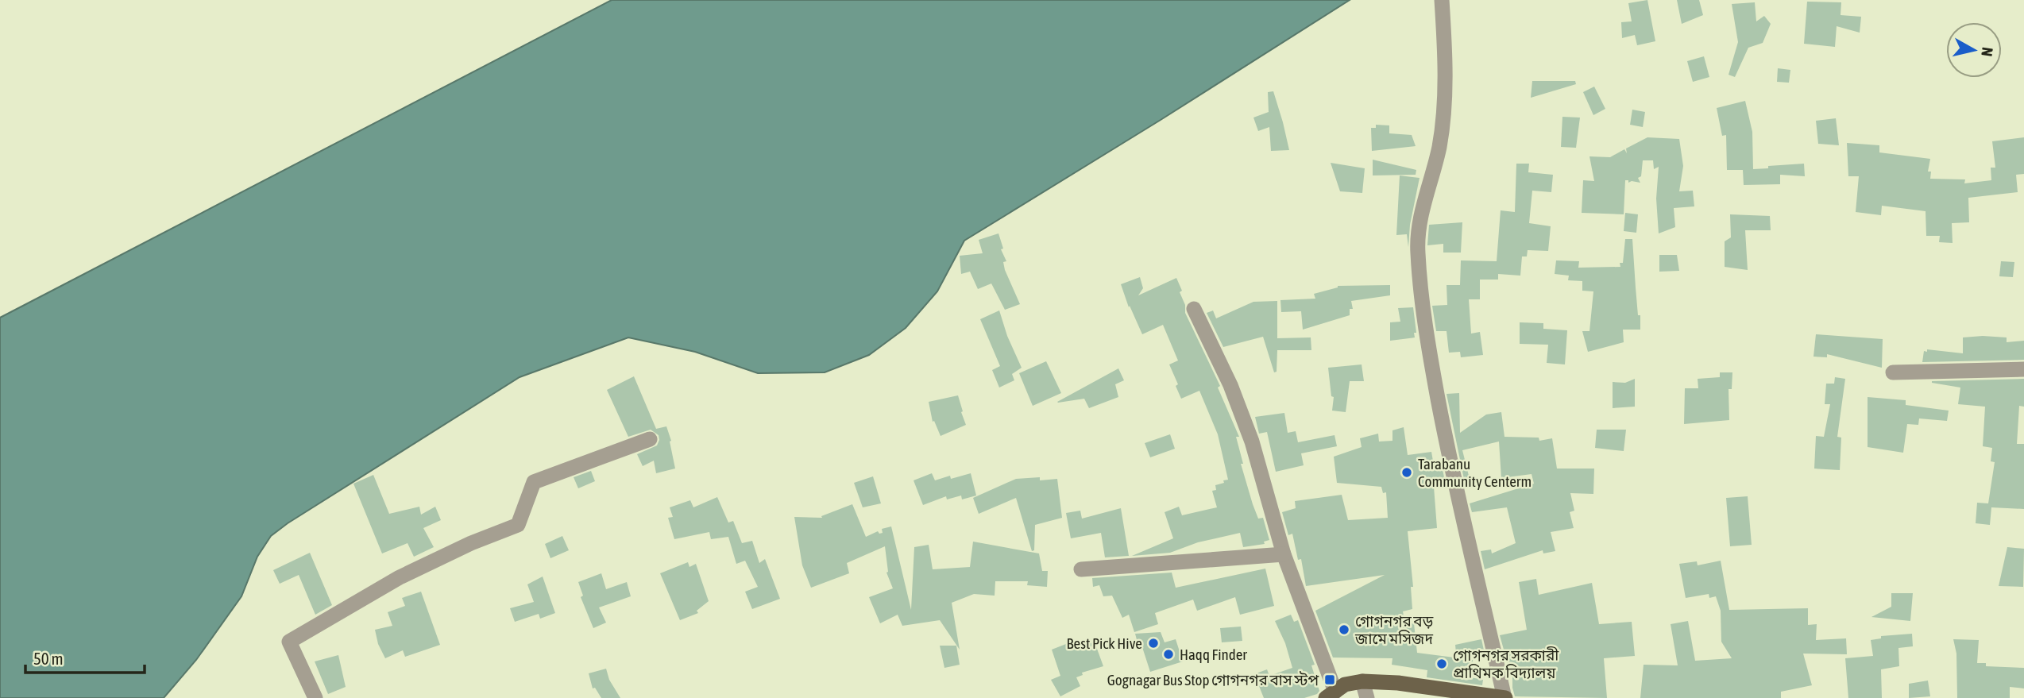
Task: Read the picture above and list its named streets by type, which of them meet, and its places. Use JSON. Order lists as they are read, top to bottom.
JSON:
{
  "places": {
    "other": [
      "Tarabanu Community Centerm",
      "গোগনগর বড় জামে মসিজদ",
      "Best Pick Hive",
      "Haqq Finder",
      "গোগনগর সরকারী প্রাথিমক বিদ্যালয়"
    ],
    "transit": ["Gognagar Bus Stop গোগনগর বাস স্টপ"]
  },
  "scale_bar": "50 m",
  "north": "right"
}
